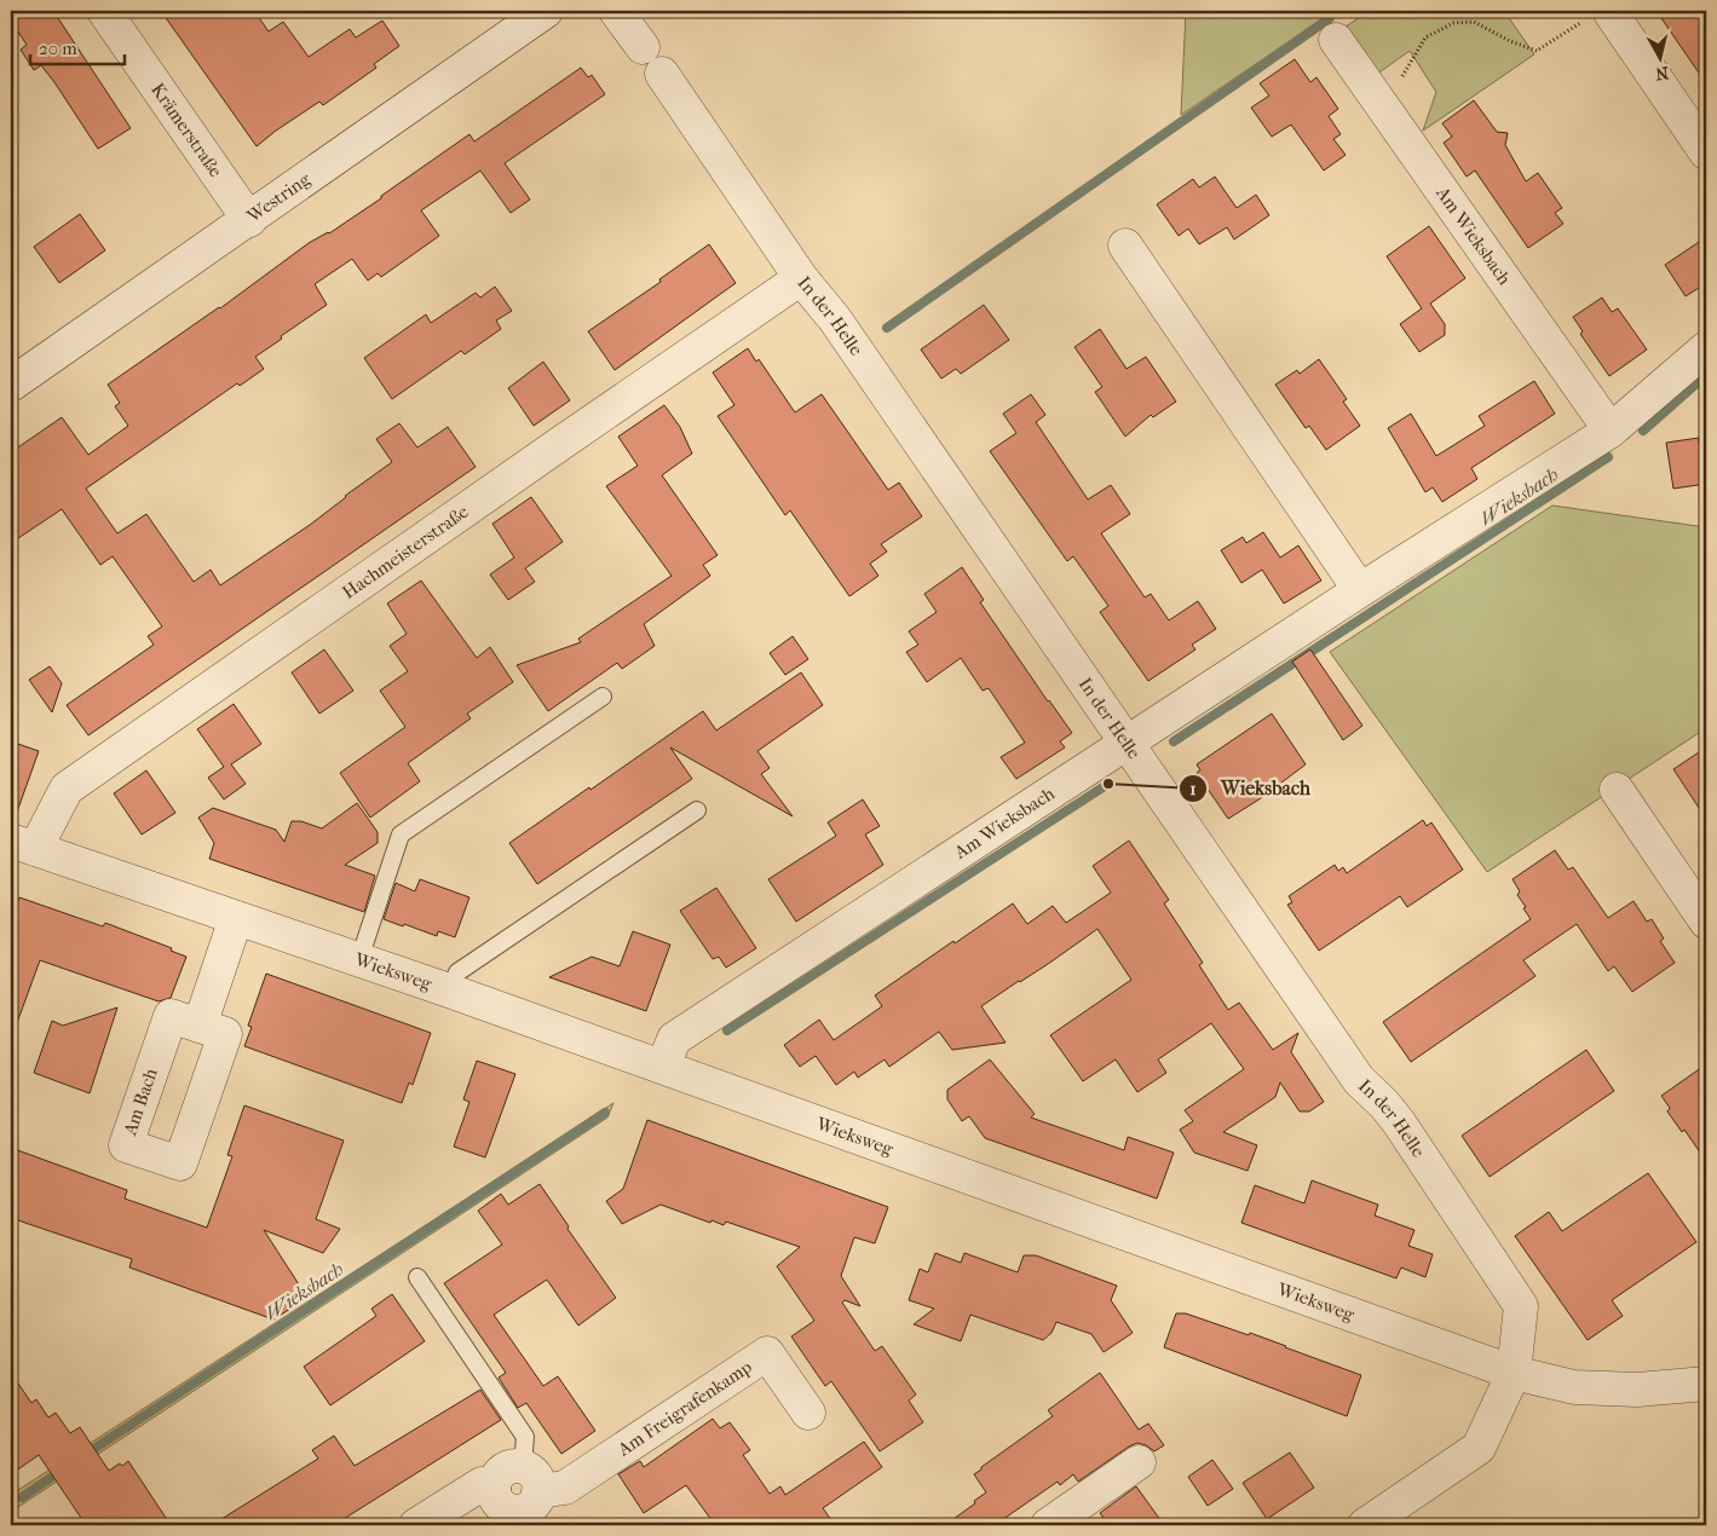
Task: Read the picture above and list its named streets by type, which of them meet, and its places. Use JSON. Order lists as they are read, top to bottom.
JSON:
{
  "streets": {
    "street": [
      "Krämerstraße",
      "Westring",
      "Am Wieksbach",
      "In der Helle",
      "Hachmeisterstraße",
      "Wieksweg",
      "Am Freigrafenkamp"
    ]
  },
  "crossings": [
    ["Krämerstraße", "Westring"],
    ["Am Wieksbach", "In der Helle"],
    ["Am Wieksbach", "Wieksweg"],
    ["In der Helle", "Hachmeisterstraße"],
    ["In der Helle", "Wieksweg"],
    ["Hachmeisterstraße", "Wieksweg"]
  ],
  "water": ["Wieksbach"],
  "places": ["Wieksbach"],
  "scale_bar": "20 m",
  "north": "bottom"
}
